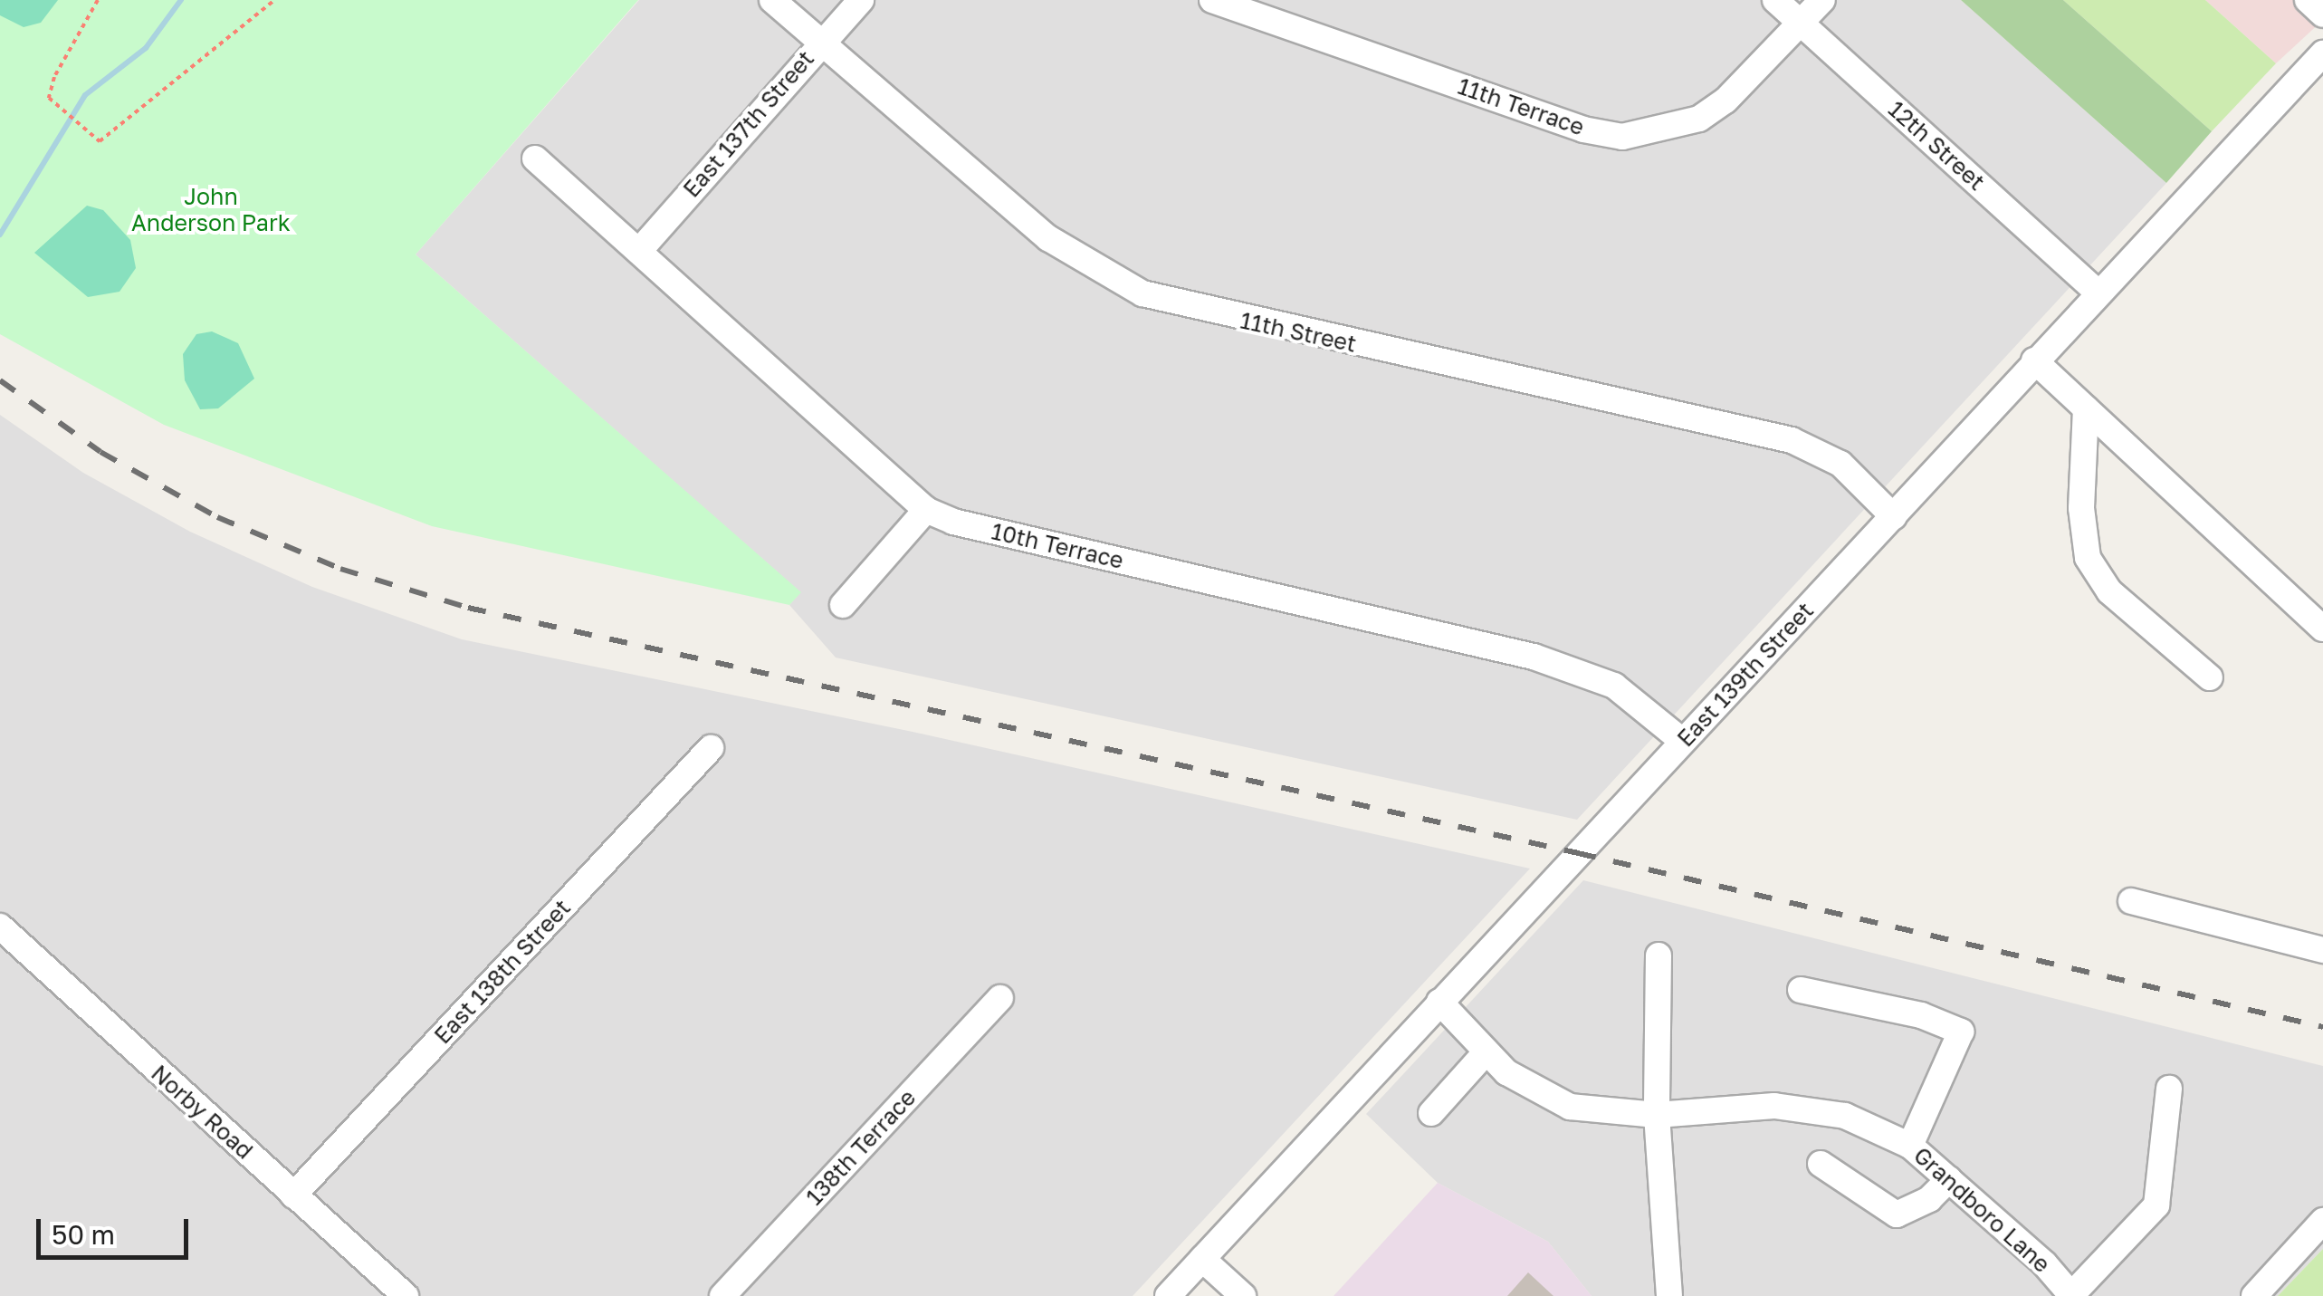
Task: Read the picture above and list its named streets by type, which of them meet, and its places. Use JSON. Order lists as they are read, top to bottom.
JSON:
{
  "streets": {
    "street": [
      "11th Terrace",
      "East 137th Street",
      "12th Street",
      "11th Street",
      "10th Terrace",
      "East 139th Street",
      "East 138th Street",
      "Norby Road",
      "138th Terrace",
      "Grandboro Lane"
    ]
  },
  "crossings": [
    ["11th Terrace", "12th Street"],
    ["East 137th Street", "11th Street"],
    ["East 137th Street", "10th Terrace"],
    ["12th Street", "East 139th Street"],
    ["11th Street", "East 139th Street"],
    ["10th Terrace", "East 139th Street"],
    ["East 139th Street", "Grandboro Lane"],
    ["East 138th Street", "Norby Road"]
  ],
  "parks": ["John Anderson Park"],
  "scale_bar": "50 m"
}
